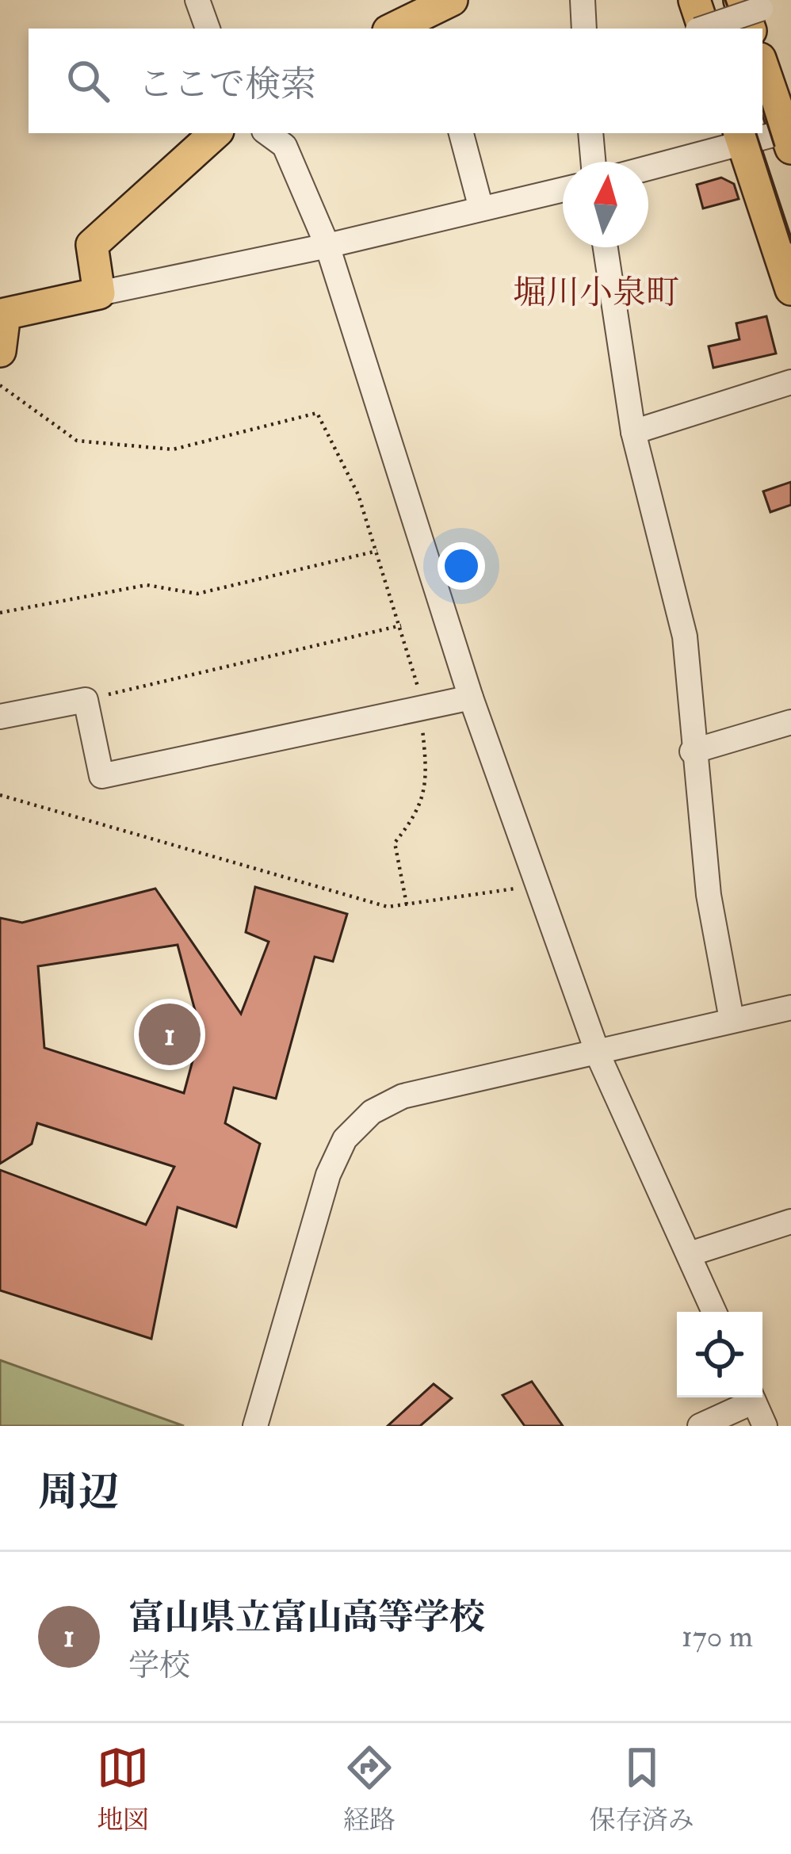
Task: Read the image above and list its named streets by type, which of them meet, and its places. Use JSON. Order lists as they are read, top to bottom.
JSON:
{
  "districts": ["堀川小泉町"],
  "north": "top",
  "page": {
    "search": "ここで検索",
    "pins": "1",
    "heading": "周辺",
    "list": [
      {
        "mark": "1",
        "name": "富山県立富山高等学校",
        "note": "学校",
        "value": "170 m"
      }
    ],
    "nav": ["地図", "経路", "保存済み"]
  }
}
